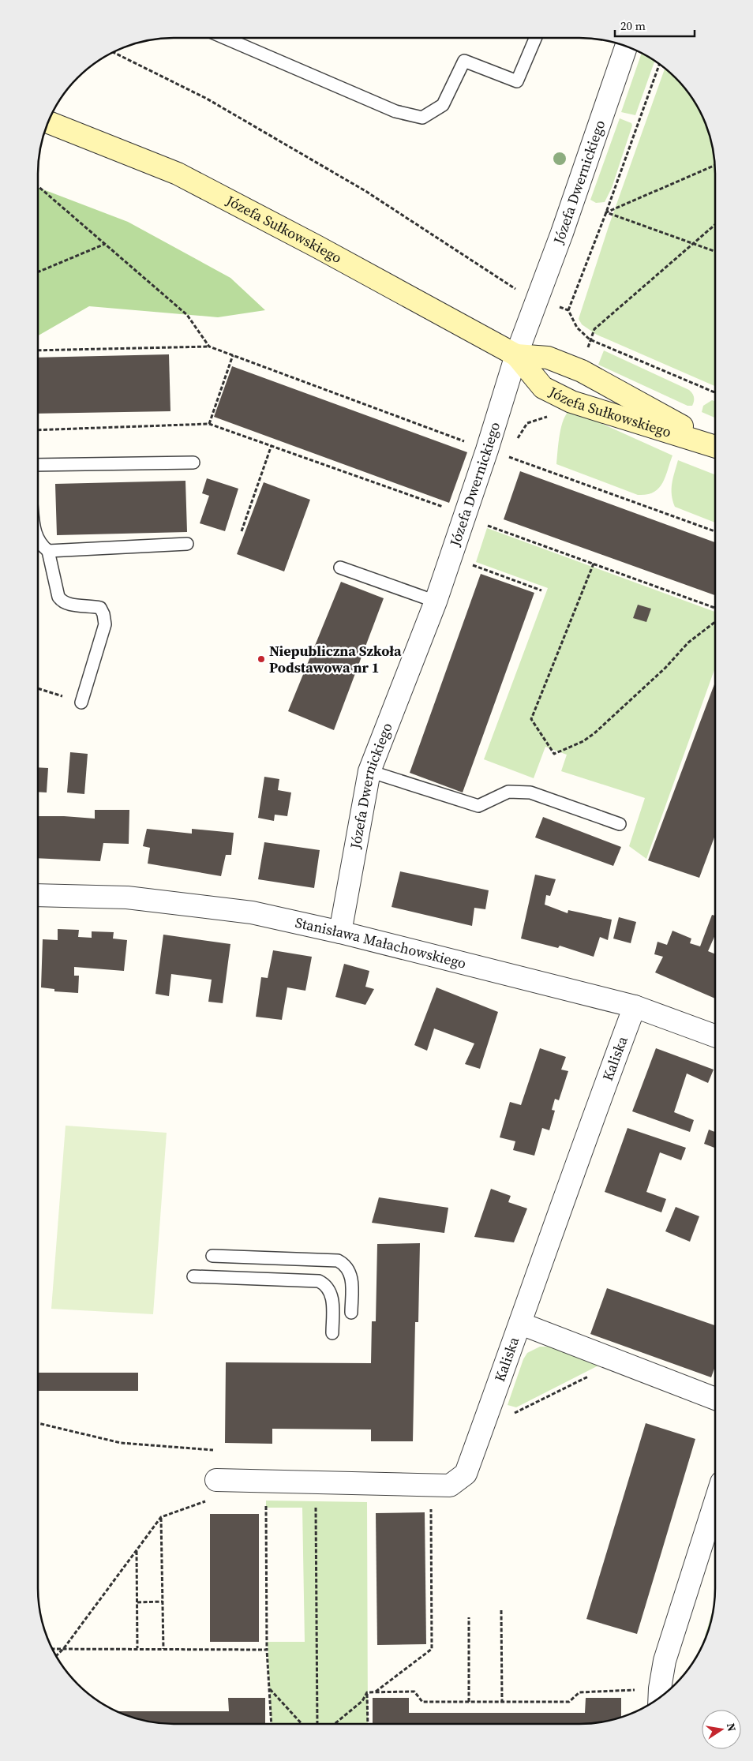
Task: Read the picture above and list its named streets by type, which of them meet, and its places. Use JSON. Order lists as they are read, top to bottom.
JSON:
{
  "streets": {
    "street": [
      "Józefa Dwernickiego",
      "Józefa Sułkowskiego",
      "Stanisława Małachowskiego",
      "Kaliska"
    ]
  },
  "crossings": [
    ["Józefa Dwernickiego", "Józefa Sułkowskiego"],
    ["Józefa Dwernickiego", "Stanisława Małachowskiego"],
    ["Stanisława Małachowskiego", "Kaliska"]
  ],
  "places": ["Niepubliczna Szkoła Podstawowa nr 1"],
  "scale_bar": "20 m",
  "north": "right"
}
